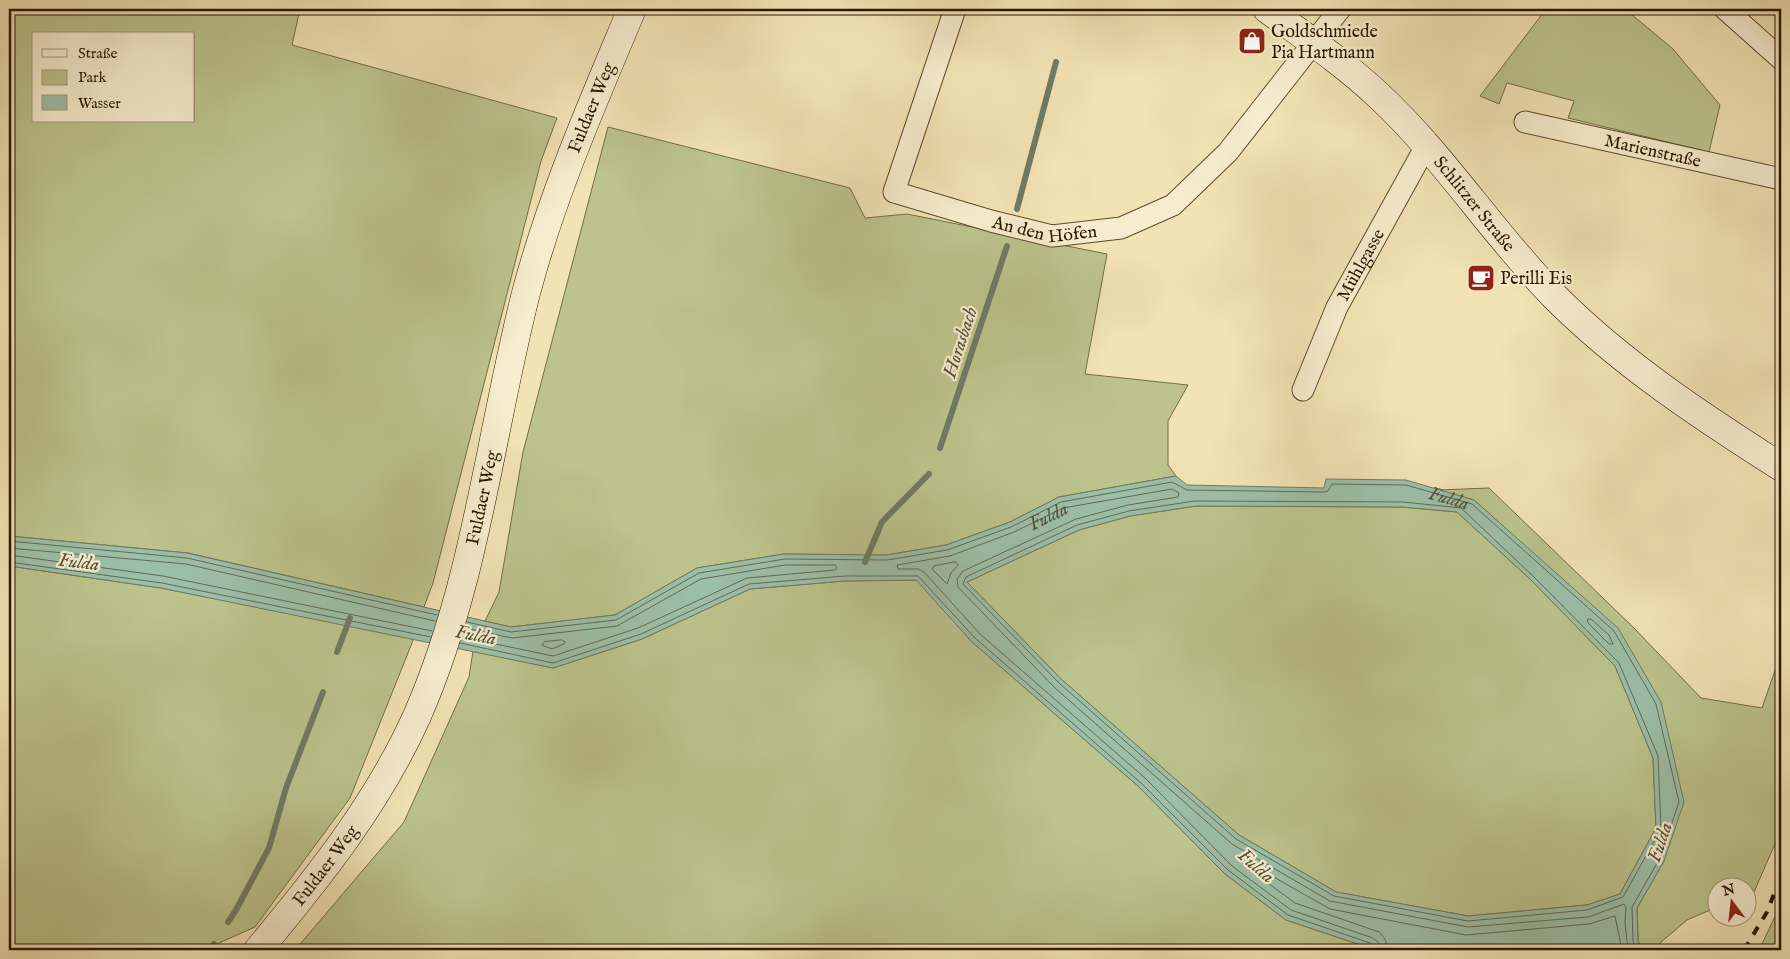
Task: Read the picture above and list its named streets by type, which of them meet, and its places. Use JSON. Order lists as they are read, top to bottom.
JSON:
{
  "streets": {
    "main road": ["Fuldaer Weg", "Schlitzer Straße"],
    "street": ["Marienstraße", "An den Höfen", "Mühlgasse"]
  },
  "crossings": [
    ["Schlitzer Straße", "An den Höfen"],
    ["Schlitzer Straße", "Mühlgasse"]
  ],
  "water": ["Horasbach", "Fulda"],
  "places": {
    "shop": ["Goldschmiede Pia Hartmann"],
    "cafe": ["Perilli Eis"]
  },
  "legend": ["Straße", "Park", "Wasser"],
  "north": "top"
}
